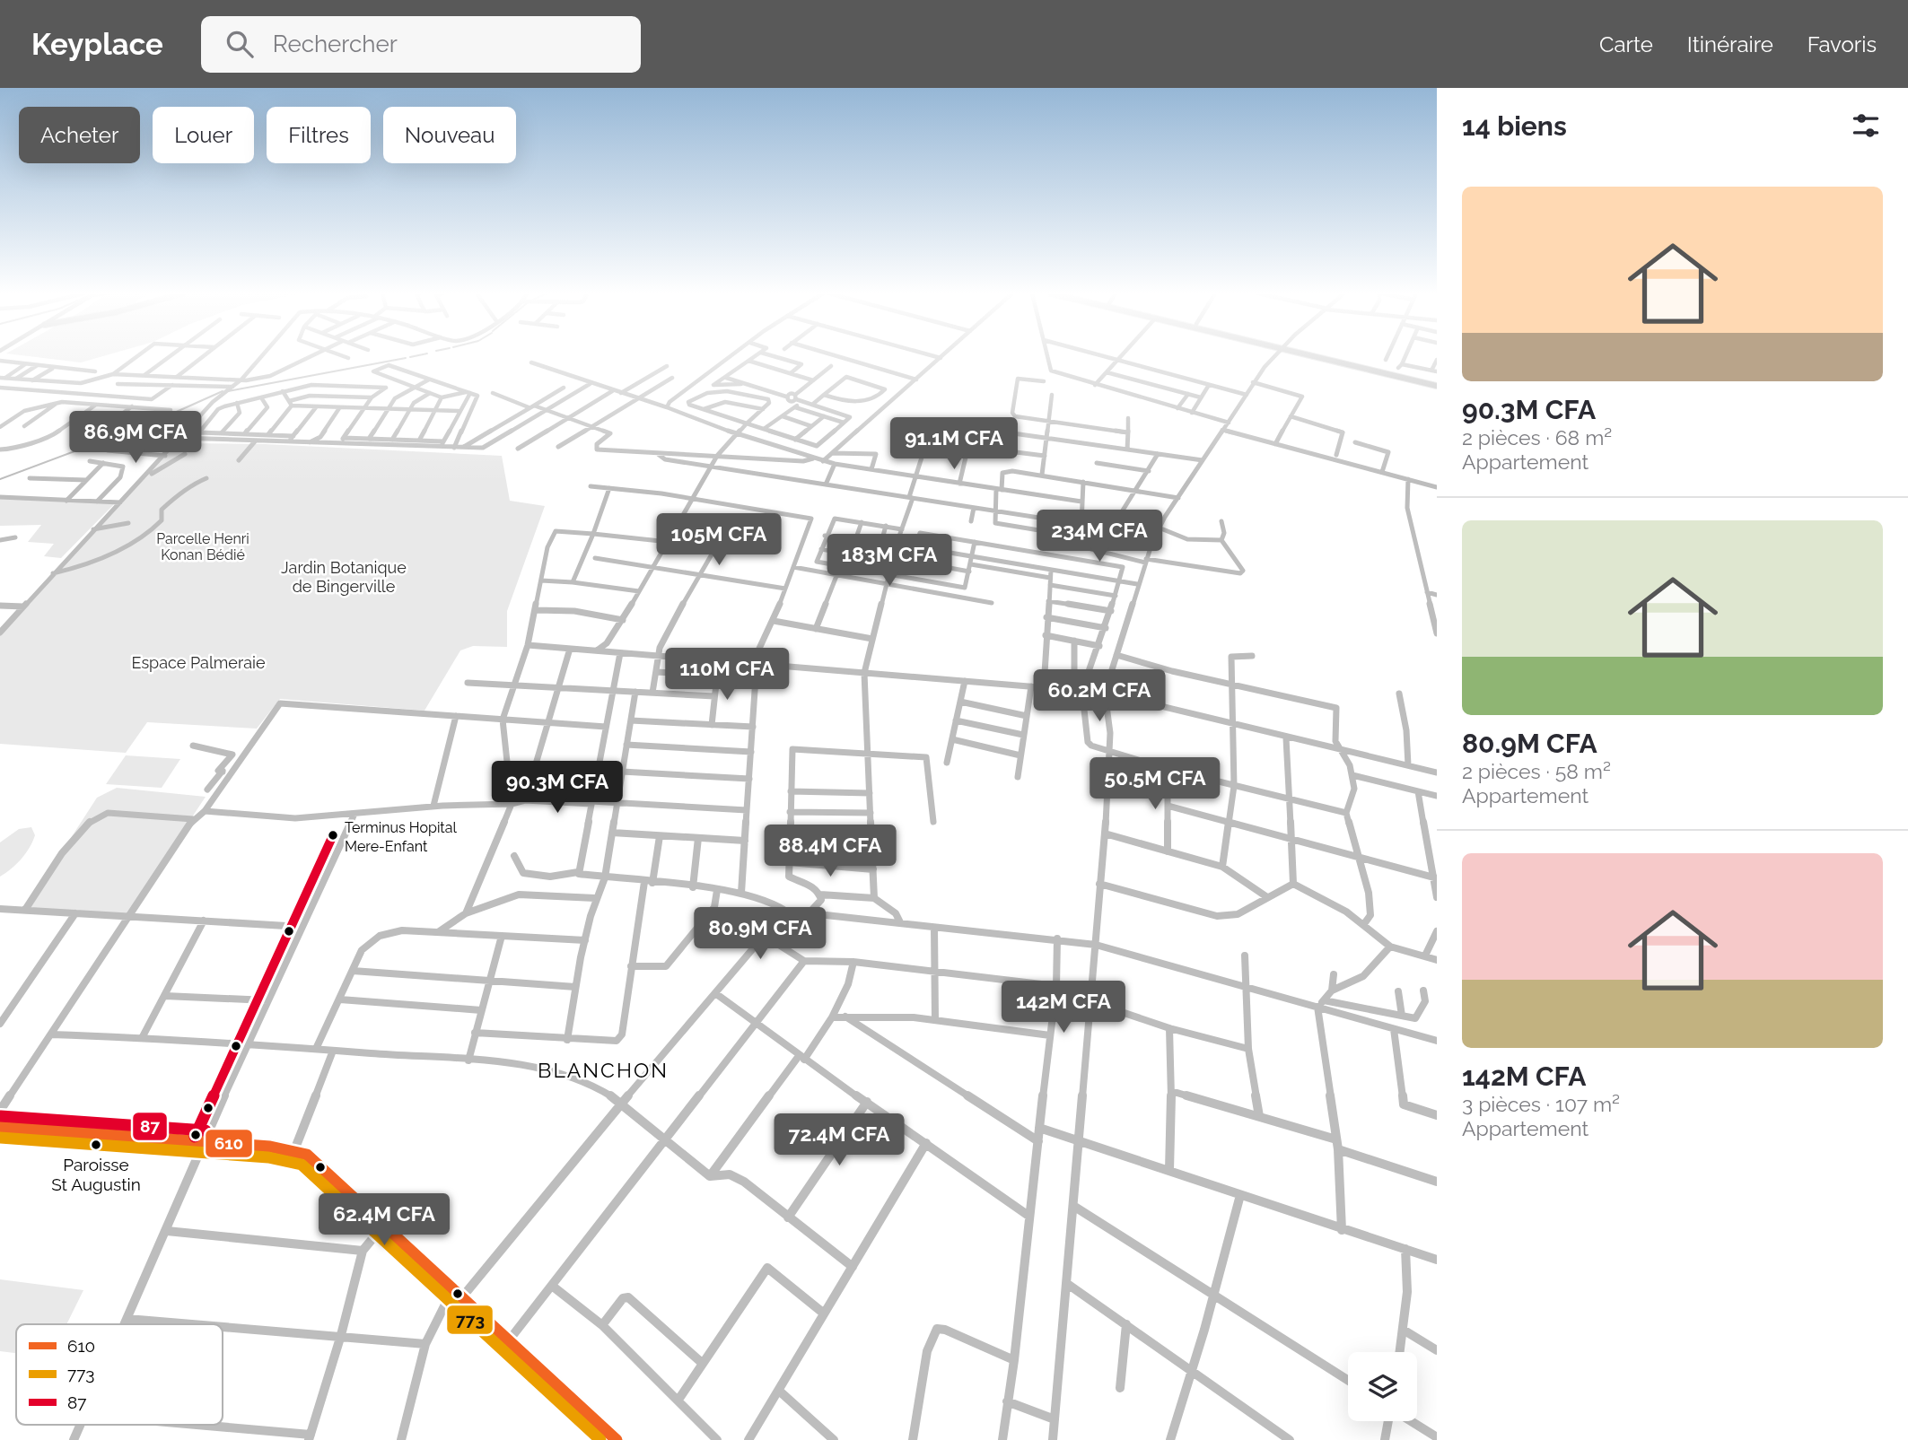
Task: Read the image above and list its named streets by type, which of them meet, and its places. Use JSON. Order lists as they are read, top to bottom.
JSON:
{
  "districts": ["BLANCHON"],
  "parks": ["Parcelle Henri Konan Bédié", "Jardin Botanique de Bingerville", "Espace Palmeraie"],
  "places": ["Terminus Hopital Mere-Enfant", "Paroisse St Augustin"],
  "lines": ["transit line 87", "transit line 610", "transit line 773"],
  "legend": ["610", "773", "87"],
  "page": {
    "header": "Keyplace",
    "search": "Rechercher",
    "nav": ["Carte", "Itinéraire", "Favoris"],
    "heading": "14 biens",
    "chip": [
      "Acheter",
      "Louer",
      "Filtres",
      "Nouveau"
    ],
    "list": [
      {
        "name": "90.3M CFA",
        "note": "2 pièces · 68 m² · Appartement"
      },
      {
        "name": "80.9M CFA",
        "note": "2 pièces · 58 m² · Appartement"
      },
      {
        "name": "142M CFA",
        "note": "3 pièces · 107 m² · Appartement"
      }
    ],
    "price": [
      "86.9M CFA",
      "91.1M CFA",
      "234M CFA",
      "105M CFA",
      "183M CFA",
      "110M CFA",
      "60.2M CFA",
      "50.5M CFA",
      "90.3M CFA",
      "88.4M CFA",
      "80.9M CFA",
      "142M CFA",
      "72.4M CFA",
      "62.4M CFA"
    ]
  }
}
